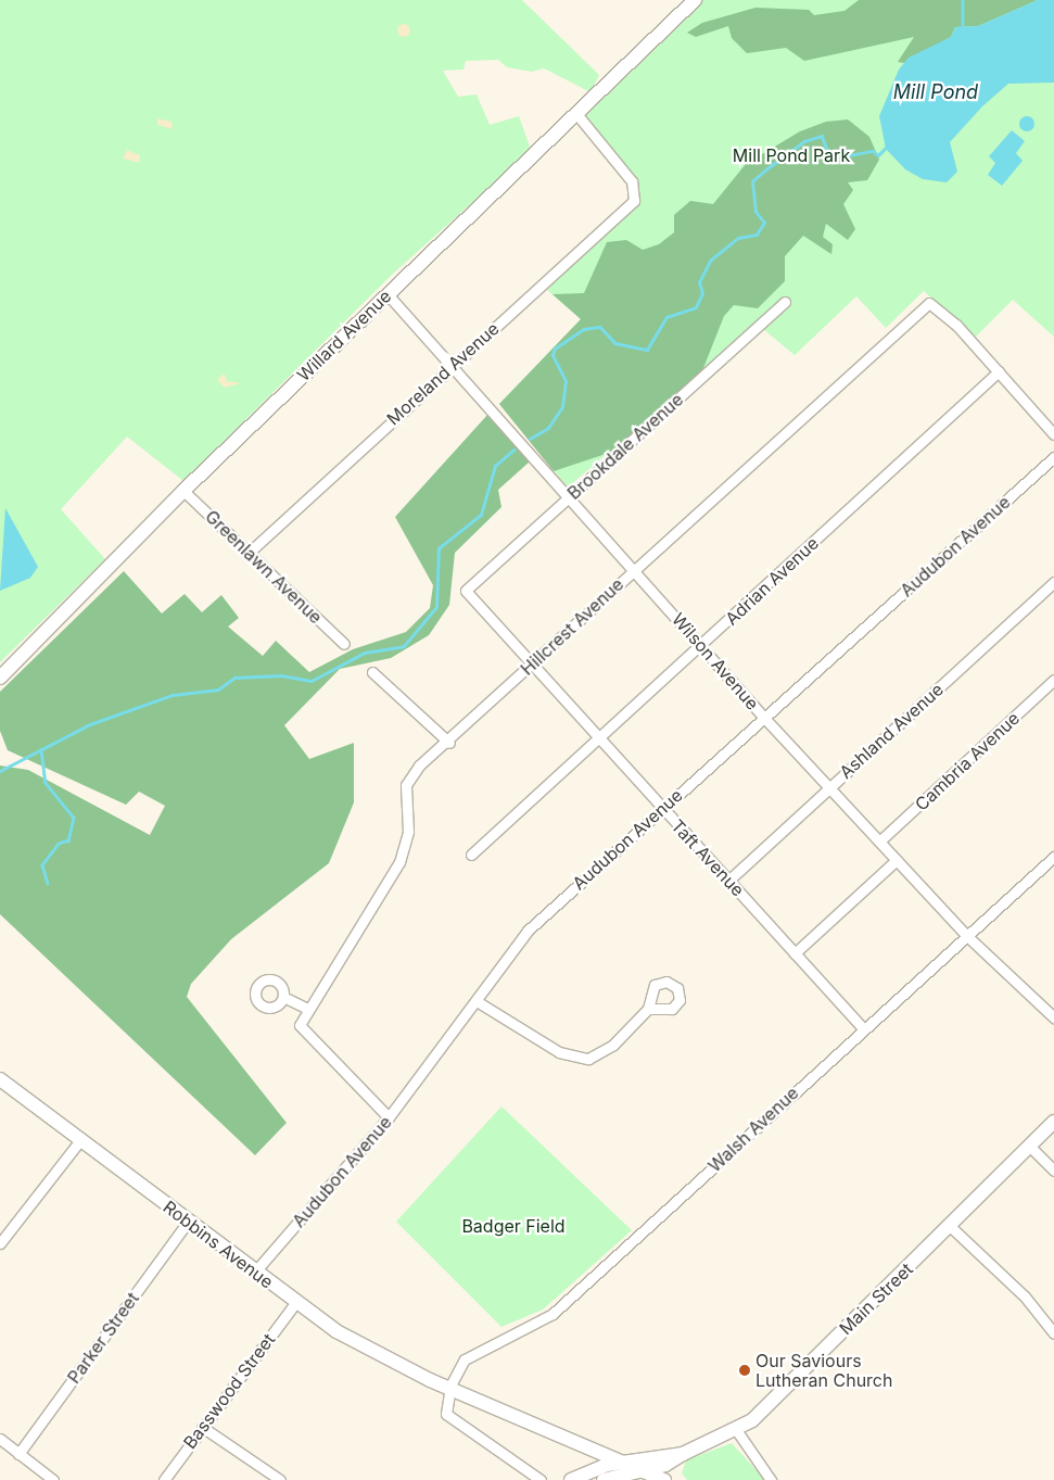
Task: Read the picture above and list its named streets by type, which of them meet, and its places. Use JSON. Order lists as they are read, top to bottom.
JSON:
{
  "streets": {
    "main road": ["Willard Avenue", "Robbins Avenue", "Main Street"],
    "street": [
      "Moreland Avenue",
      "Brookdale Avenue",
      "Audubon Avenue",
      "Greenlawn Avenue",
      "Adrian Avenue",
      "Hillcrest Avenue",
      "Wilson Avenue",
      "Ashland Avenue",
      "Cambria Avenue",
      "Taft Avenue",
      "Walsh Avenue",
      "Parker Street",
      "Basswood Street"
    ]
  },
  "crossings": [
    ["Willard Avenue", "Moreland Avenue"],
    ["Willard Avenue", "Greenlawn Avenue"],
    ["Willard Avenue", "Wilson Avenue"],
    ["Moreland Avenue", "Greenlawn Avenue"],
    ["Moreland Avenue", "Wilson Avenue"],
    ["Brookdale Avenue", "Wilson Avenue"],
    ["Brookdale Avenue", "Taft Avenue"],
    ["Audubon Avenue", "Hillcrest Avenue"],
    ["Audubon Avenue", "Wilson Avenue"],
    ["Audubon Avenue", "Taft Avenue"],
    ["Audubon Avenue", "Robbins Avenue"],
    ["Adrian Avenue", "Hillcrest Avenue"],
    ["Adrian Avenue", "Wilson Avenue"],
    ["Adrian Avenue", "Taft Avenue"],
    ["Hillcrest Avenue", "Wilson Avenue"],
    ["Hillcrest Avenue", "Taft Avenue"],
    ["Wilson Avenue", "Ashland Avenue"],
    ["Wilson Avenue", "Cambria Avenue"],
    ["Wilson Avenue", "Walsh Avenue"],
    ["Ashland Avenue", "Taft Avenue"],
    ["Taft Avenue", "Walsh Avenue"],
    ["Walsh Avenue", "Robbins Avenue"],
    ["Robbins Avenue", "Parker Street"],
    ["Robbins Avenue", "Basswood Street"]
  ],
  "water": ["Mill Pond"],
  "parks": ["Mill Pond Park", "Badger Field"],
  "places": ["Our Saviours Lutheran Church"]
}
